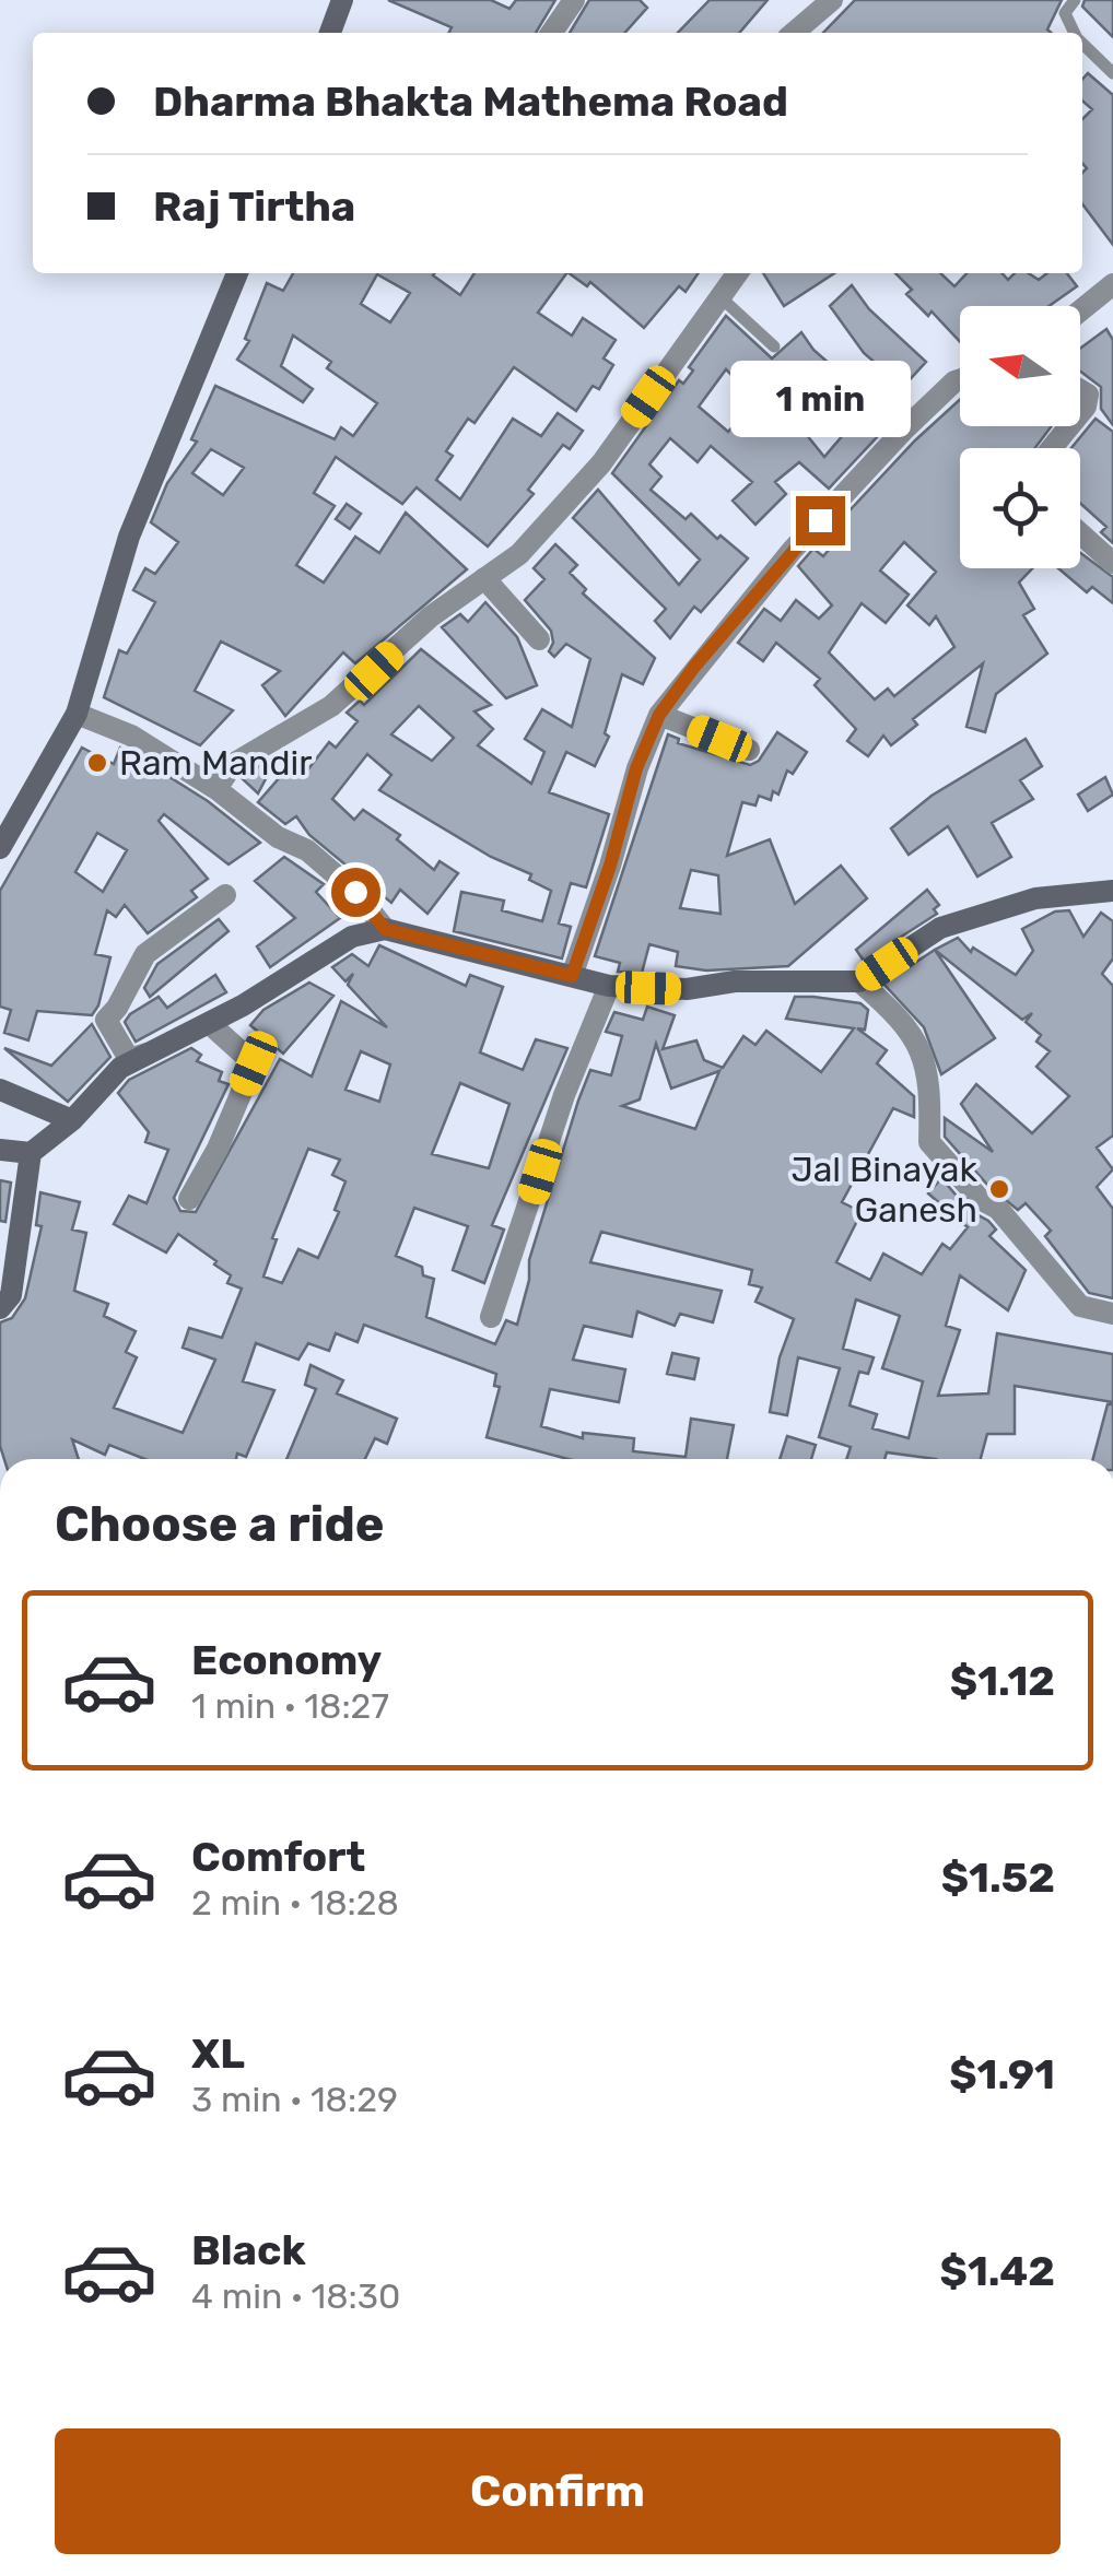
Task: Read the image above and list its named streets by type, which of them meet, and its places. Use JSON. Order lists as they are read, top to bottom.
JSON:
{
  "places": ["Ram Mandir", "Jal Binayak Ganesh"],
  "north": "left",
  "page": {
    "banner": ["Dharma Bhakta Mathema Road", "Raj Tirtha"],
    "bubble": "1 min",
    "heading": "Choose a ride",
    "list": [
      {
        "name": "Economy",
        "note": "1 min · 18:27",
        "value": "$1.12"
      },
      {
        "name": "Comfort",
        "note": "2 min · 18:28",
        "value": "$1.52"
      },
      {
        "name": "XL",
        "note": "3 min · 18:29",
        "value": "$1.91"
      },
      {
        "name": "Black",
        "note": "4 min · 18:30",
        "value": "$1.42"
      }
    ],
    "buttons": "Confirm"
  }
}
